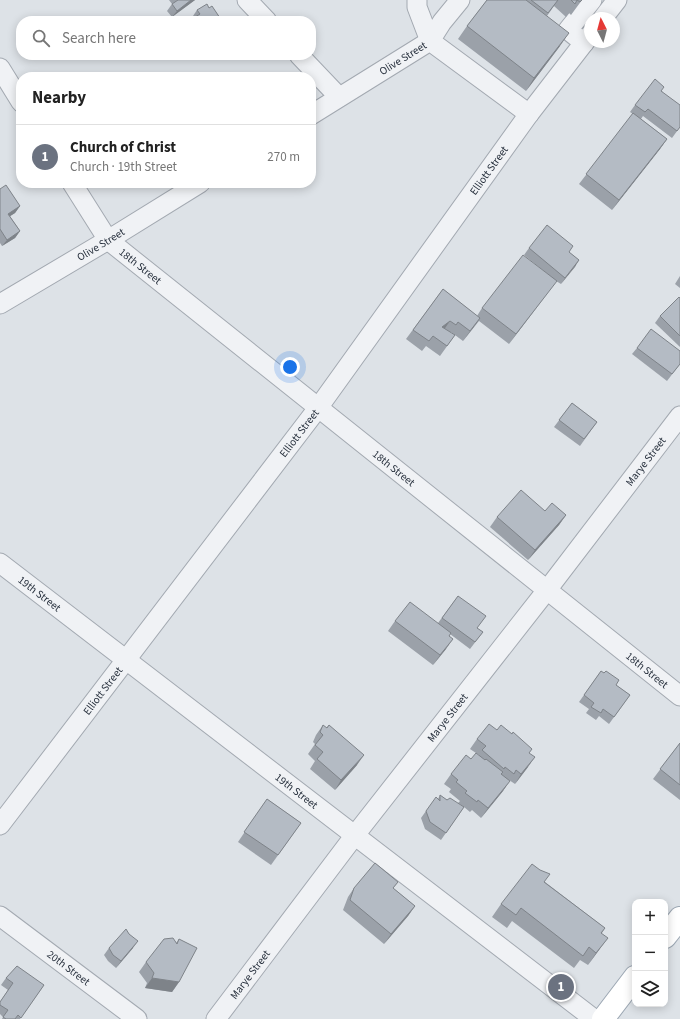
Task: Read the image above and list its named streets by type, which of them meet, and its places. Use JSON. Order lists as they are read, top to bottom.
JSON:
{
  "streets": {
    "street": [
      "Olive Street",
      "Elliott Street",
      "18th Street",
      "Marye Street",
      "19th Street",
      "20th Street"
    ]
  },
  "crossings": [
    ["Olive Street", "Elliott Street"],
    ["Olive Street", "18th Street"],
    ["Elliott Street", "18th Street"],
    ["Elliott Street", "19th Street"],
    ["18th Street", "Marye Street"],
    ["Marye Street", "19th Street"]
  ],
  "north": "top",
  "page": {
    "search": "Search here",
    "heading": "Nearby",
    "list": [
      {
        "mark": "1",
        "name": "Church of Christ",
        "note": "Church · 19th Street",
        "value": "270 m"
      }
    ],
    "map_buttons": ["+", "−"],
    "pins": "1"
  }
}
